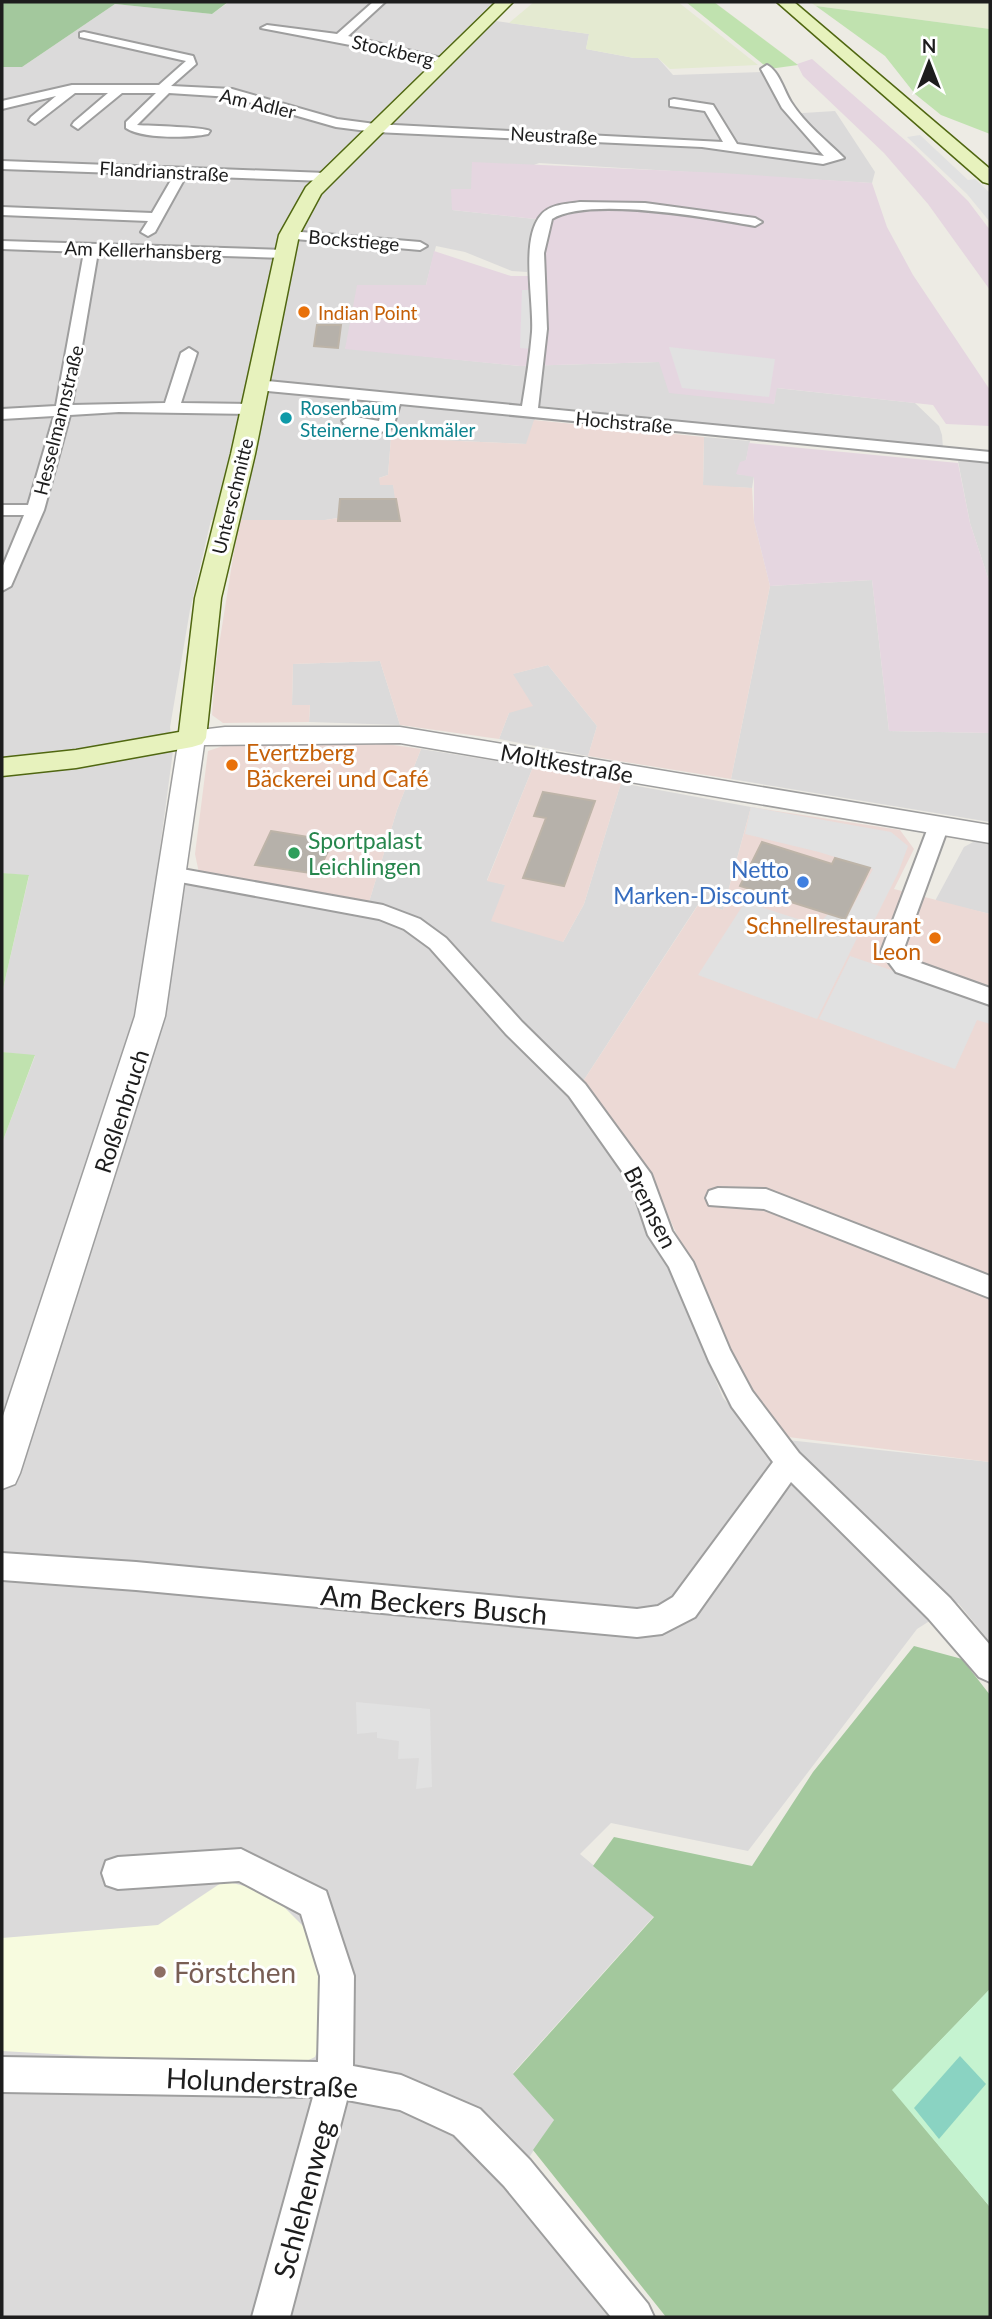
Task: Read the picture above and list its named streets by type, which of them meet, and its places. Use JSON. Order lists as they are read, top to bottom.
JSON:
{
  "streets": {
    "main road": ["Stockberg", "Unterschmitte"],
    "street": [
      "Am Adler",
      "Neustraße",
      "Flandrianstraße",
      "Bockstiege",
      "Am Kellerhansberg",
      "Hesselmannstraße",
      "Hochstraße",
      "Moltkestraße",
      "Roßlenbruch",
      "Bremsen",
      "Am Beckers Busch",
      "Holunderstraße",
      "Schlehenweg"
    ]
  },
  "crossings": [
    ["Stockberg", "Am Adler"],
    ["Stockberg", "Neustraße"],
    ["Stockberg", "Unterschmitte"],
    ["Am Adler", "Neustraße"],
    ["Am Adler", "Unterschmitte"],
    ["Neustraße", "Unterschmitte"],
    ["Flandrianstraße", "Unterschmitte"],
    ["Bockstiege", "Am Kellerhansberg"],
    ["Bockstiege", "Unterschmitte"],
    ["Am Kellerhansberg", "Hesselmannstraße"],
    ["Am Kellerhansberg", "Unterschmitte"],
    ["Hesselmannstraße", "Hochstraße"],
    ["Hochstraße", "Unterschmitte"],
    ["Unterschmitte", "Moltkestraße"],
    ["Unterschmitte", "Roßlenbruch"],
    ["Moltkestraße", "Roßlenbruch"],
    ["Roßlenbruch", "Bremsen"],
    ["Bremsen", "Am Beckers Busch"],
    ["Holunderstraße", "Schlehenweg"]
  ],
  "places": [
    "Indian Point",
    "Rosenbaum Steinerne Denkmäler",
    "Evertzberg Bäckerei und Café",
    "Sportpalast Leichlingen",
    "Netto Marken-Discount",
    "Schnellrestaurant Leon",
    "Förstchen"
  ],
  "north": "top"
}
